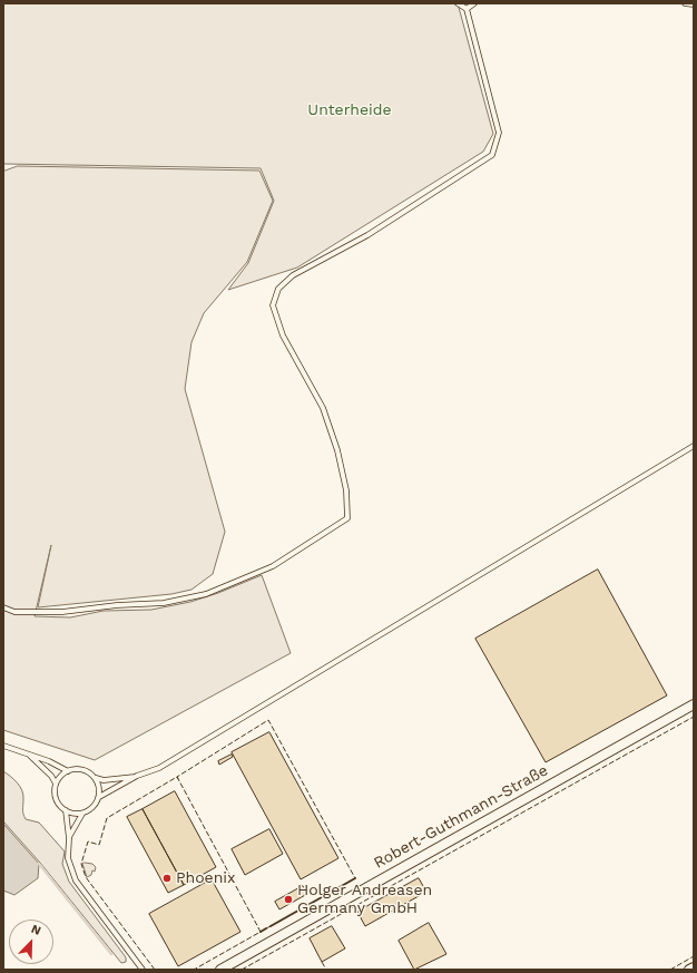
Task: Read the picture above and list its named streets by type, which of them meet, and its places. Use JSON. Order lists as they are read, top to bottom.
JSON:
{
  "streets": {
    "street": ["Robert-Guthmann-Straße"]
  },
  "parks": ["Unterheide"],
  "places": ["Phoenix", "Holger Andreasen Germany GmbH"],
  "north": "top right"
}
